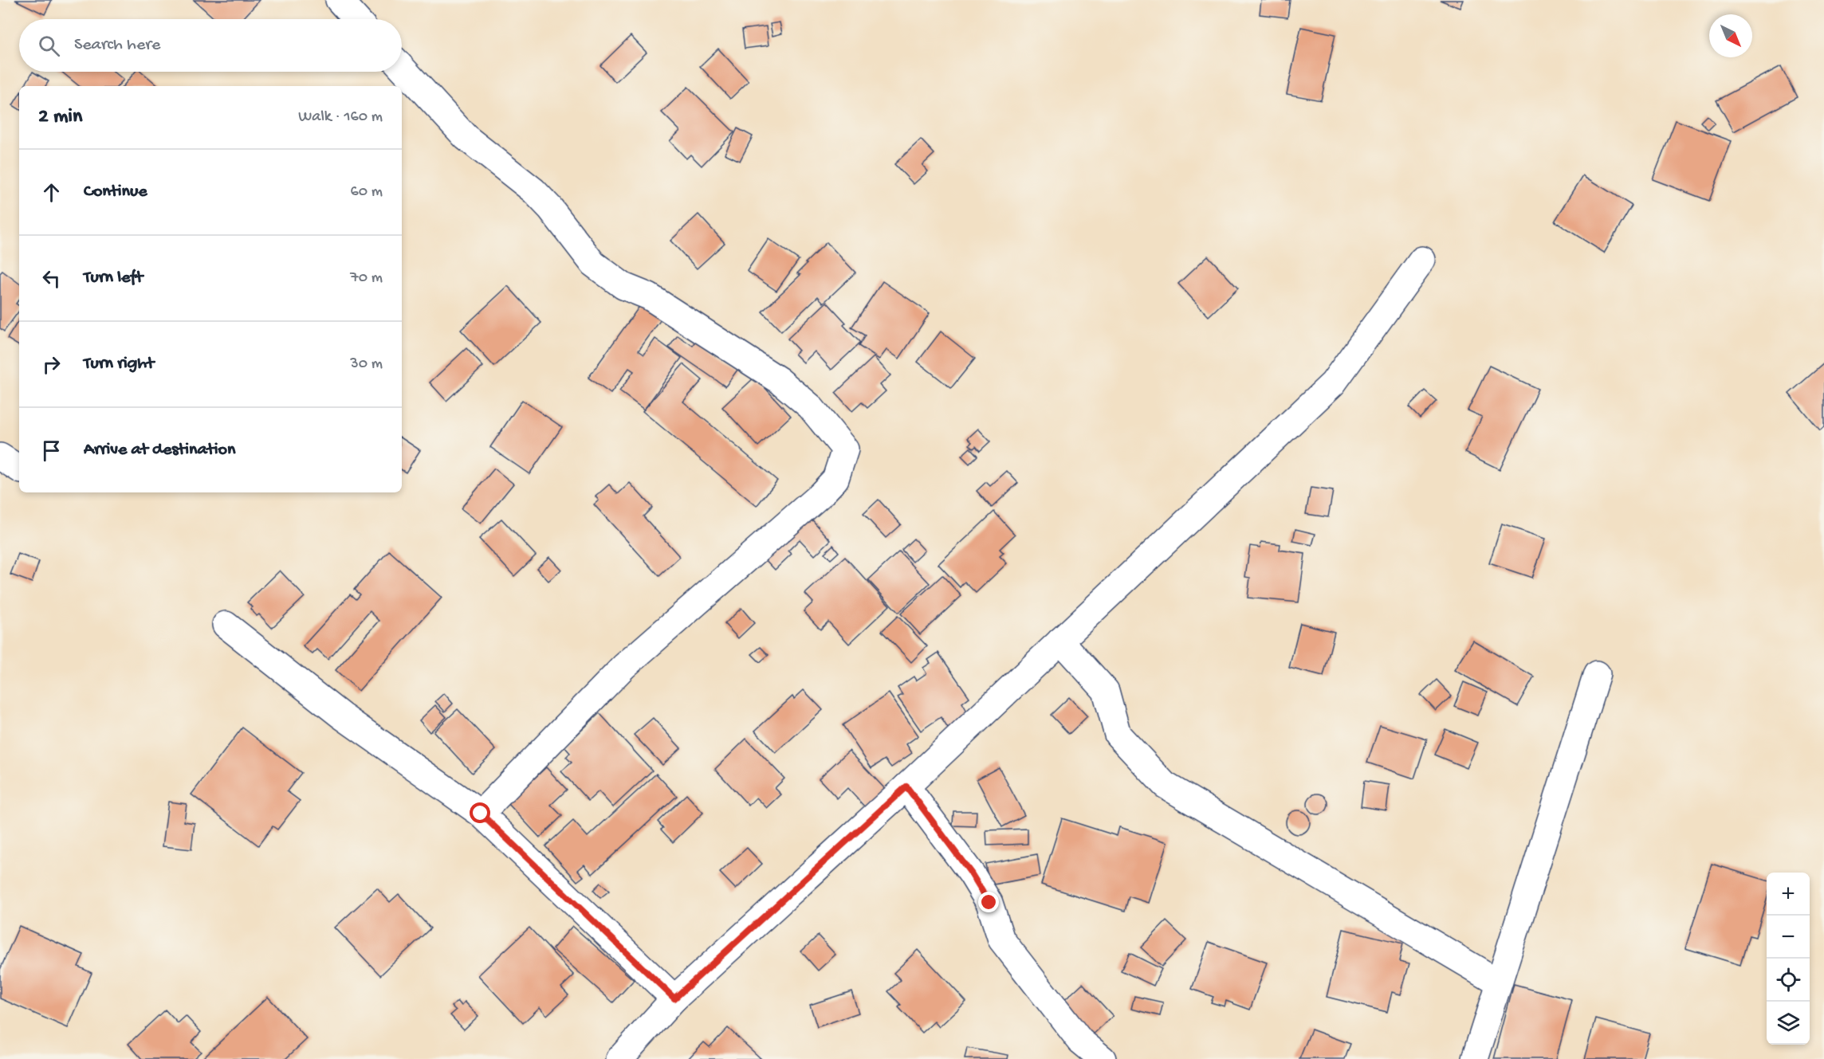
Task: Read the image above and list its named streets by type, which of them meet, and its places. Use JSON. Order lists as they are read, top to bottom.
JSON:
{
  "north": "bottom right",
  "page": {
    "search": "Search here",
    "heading": ["2 min", "Walk · 160 m"],
    "list": [
      ["Continue", "60 m"],
      ["Turn left", "70 m"],
      ["Turn right", "30 m"],
      "Arrive at destination"
    ],
    "map_buttons": ["+", "−"]
  }
}
